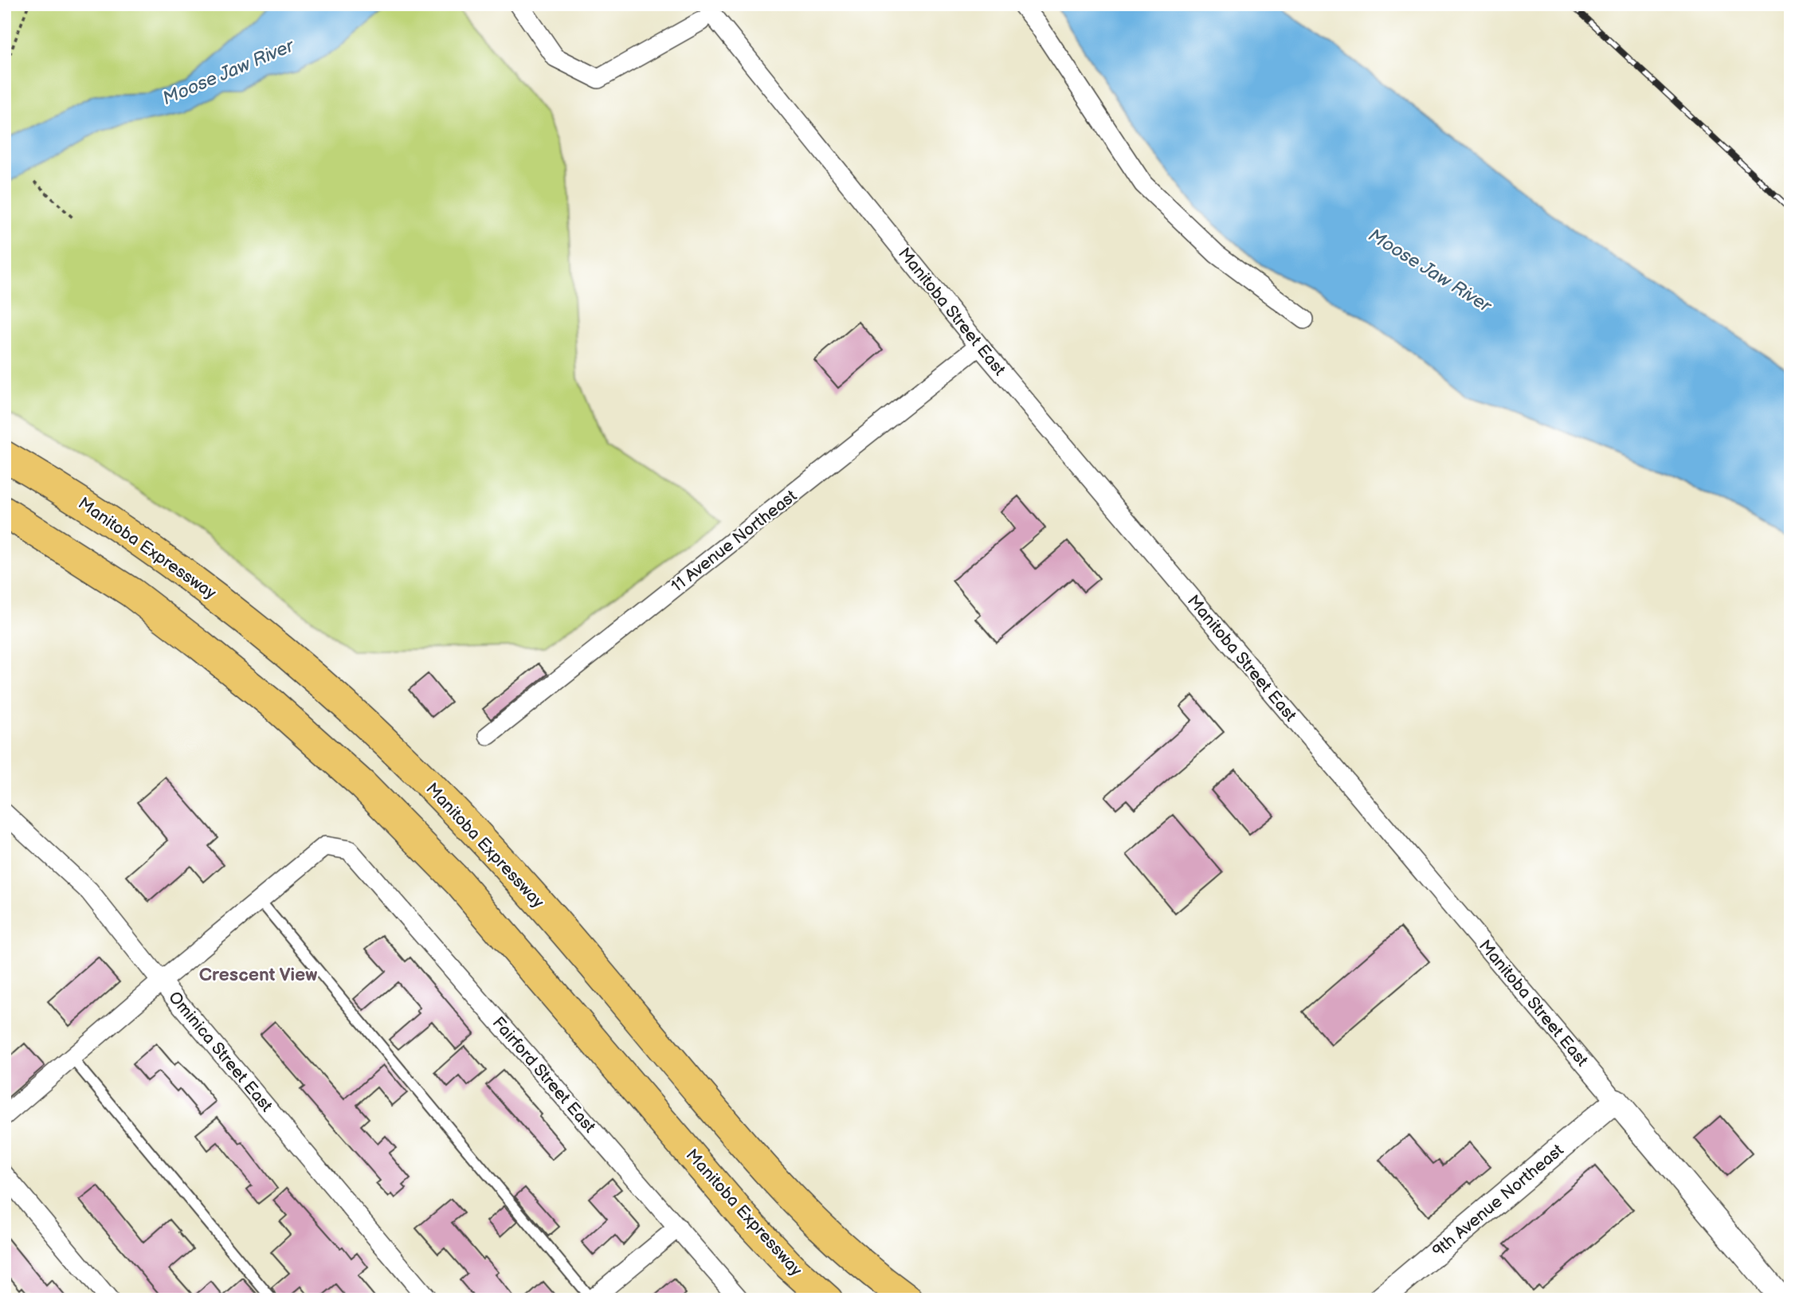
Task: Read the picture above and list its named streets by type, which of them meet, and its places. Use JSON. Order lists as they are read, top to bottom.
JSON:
{
  "streets": {
    "main road": ["Manitoba Expressway"],
    "street": [
      "Manitoba Street East",
      "11 Avenue Northeast",
      "Ominica Street East",
      "Fairford Street East",
      "9th Avenue Northeast"
    ]
  },
  "crossings": [
    ["Manitoba Street East", "11 Avenue Northeast"],
    ["Manitoba Street East", "9th Avenue Northeast"]
  ],
  "districts": ["Crescent View"],
  "water": ["Moose Jaw River"]
}
